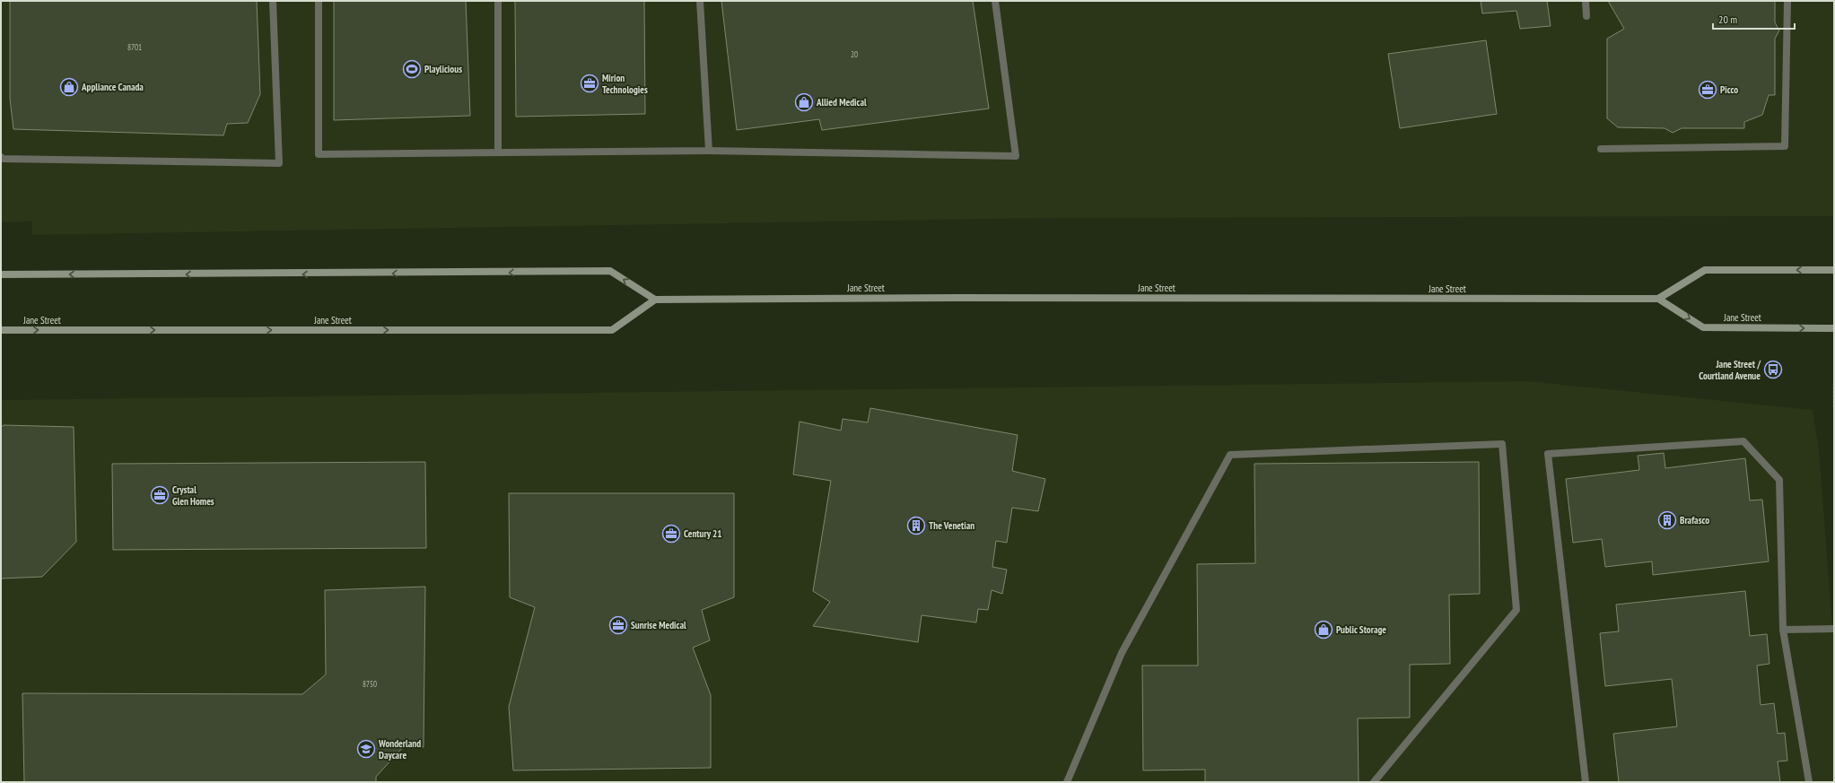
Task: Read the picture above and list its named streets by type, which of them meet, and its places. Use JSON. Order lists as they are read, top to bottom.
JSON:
{
  "streets": {
    "main road": ["Jane Street"]
  },
  "places": {
    "sports": ["Playlicious"],
    "office": [
      "Mirion Technologies",
      "Picco",
      "Crystal Glen Homes",
      "Century 21",
      "Sunrise Medical"
    ],
    "shop": ["Appliance Canada", "Allied Medical", "Public Storage"],
    "bus stop": ["Jane Street / Courtland Avenue"],
    "building": ["Brafasco", "The Venetian"],
    "school or university": ["Wonderland Daycare"]
  },
  "house_numbers": ["8701", "20", "8750"],
  "scale_bar": "20 m"
}
